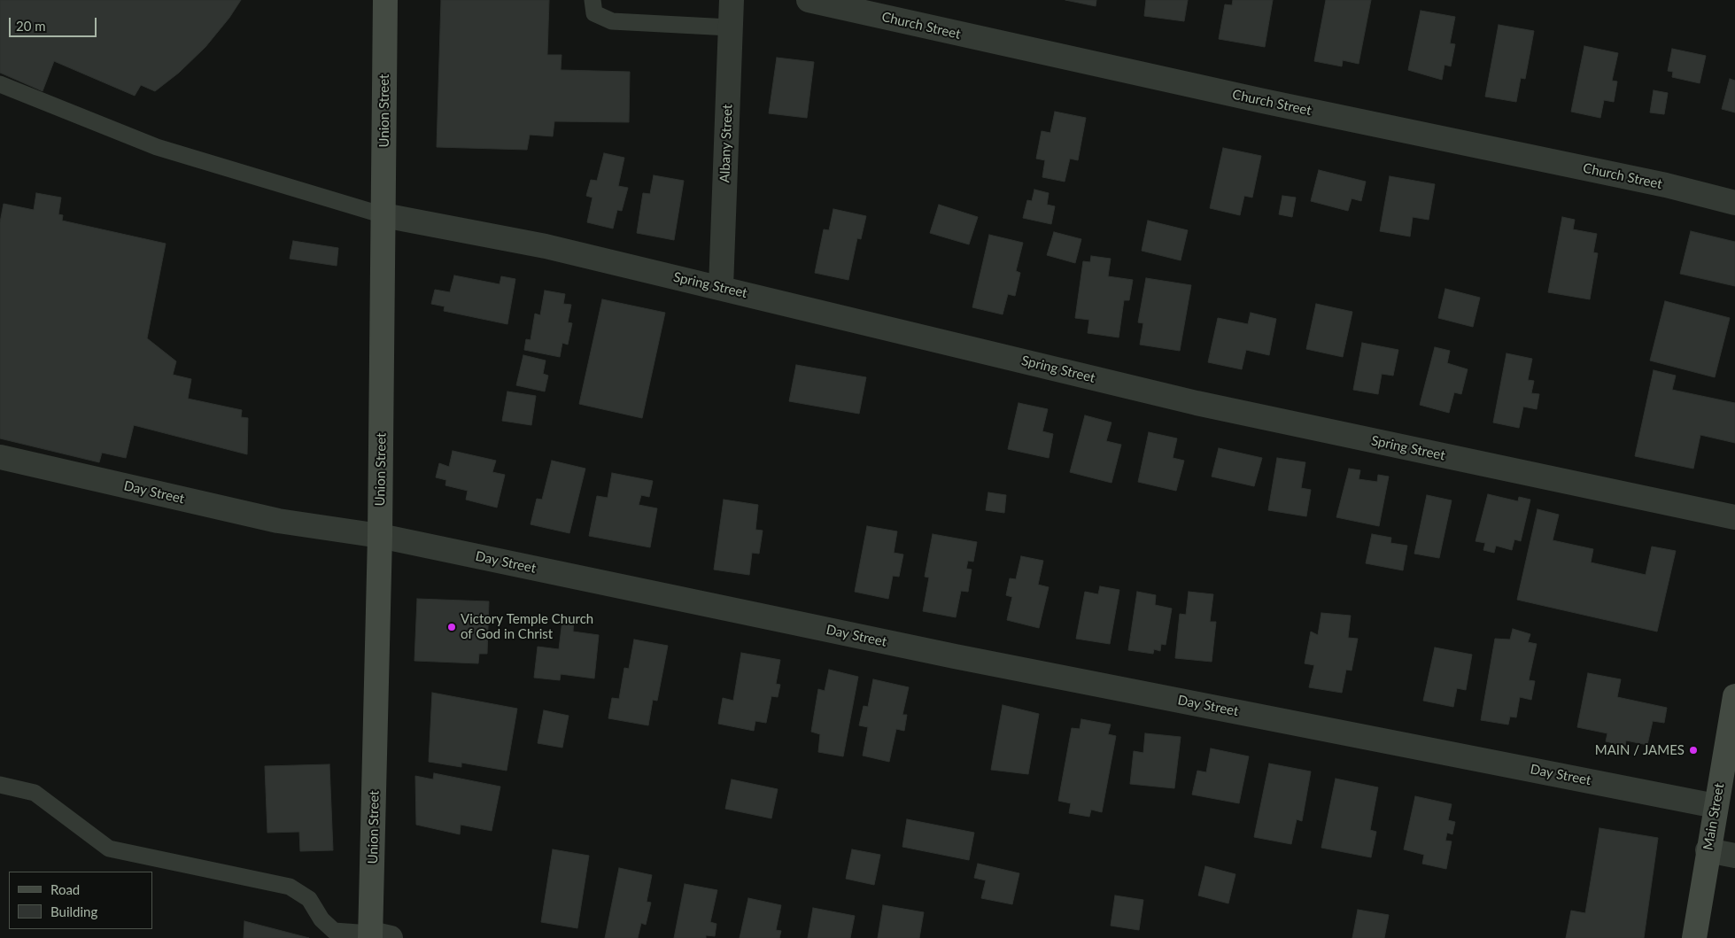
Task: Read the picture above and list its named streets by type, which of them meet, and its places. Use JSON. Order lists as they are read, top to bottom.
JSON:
{
  "streets": {
    "main road": ["Union Street", "Main Street"],
    "street": [
      "Church Street",
      "Albany Street",
      "Spring Street",
      "Day Street"
    ]
  },
  "crossings": [
    ["Union Street", "Spring Street"],
    ["Union Street", "Day Street"],
    ["Albany Street", "Spring Street"],
    ["Day Street", "Main Street"]
  ],
  "places": ["Victory Temple Church of God in Christ", "MAIN / JAMES"],
  "legend": ["Road", "Building"],
  "scale_bar": "20 m"
}
